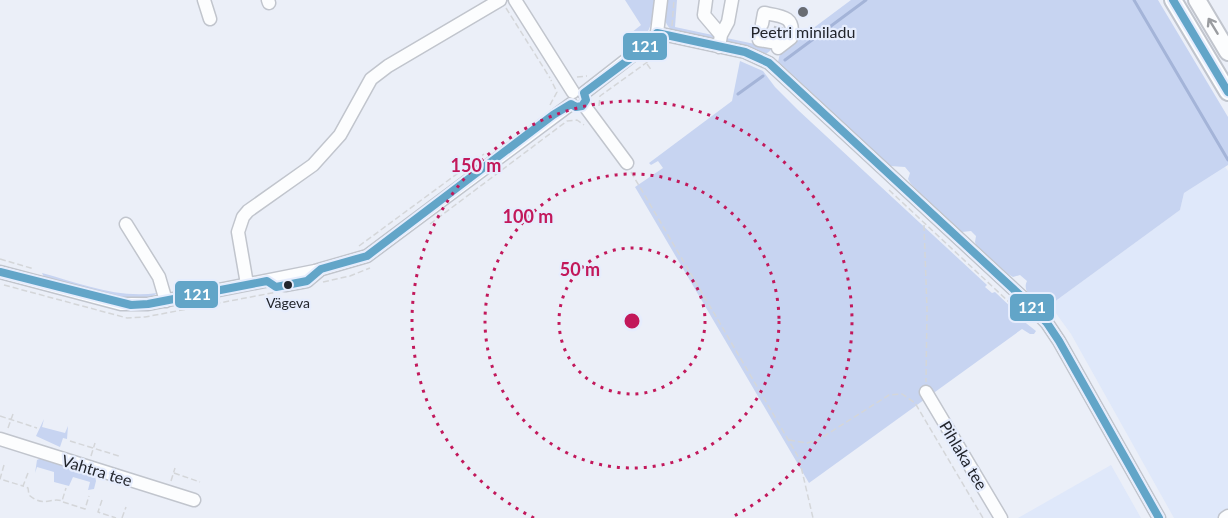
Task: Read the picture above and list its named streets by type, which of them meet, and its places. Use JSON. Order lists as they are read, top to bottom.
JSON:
{
  "streets": {
    "street": ["Pihlaka tee", "Vahtra tee"]
  },
  "places": ["Peetri miniladu", "Vägeva"],
  "lines": ["transit line 121"],
  "rings": ["150 m", "100 m", "50 m"]
}
